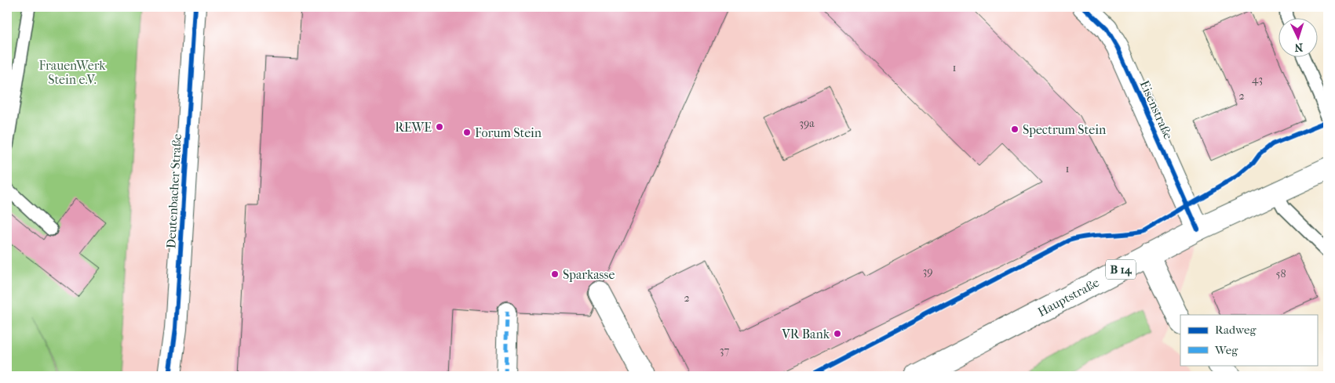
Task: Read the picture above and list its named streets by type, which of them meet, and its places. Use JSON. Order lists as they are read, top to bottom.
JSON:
{
  "streets": {
    "street": [
      "Eisenstraße",
      "Deutenbacher Straße",
      "B 14",
      "Hauptstraße"
    ]
  },
  "crossings": [
    ["Eisenstraße", "Hauptstraße"]
  ],
  "parks": ["FrauenWerk Stein e.V."],
  "places": [
    "REWE",
    "Spectrum Stein",
    "Forum Stein",
    "Sparkasse",
    "VR Bank"
  ],
  "house_numbers": [
    "1",
    "43",
    "2",
    "39a",
    "1",
    "39",
    "58",
    "2",
    "37"
  ],
  "legend": ["Radweg", "Weg"],
  "north": "bottom"
}
